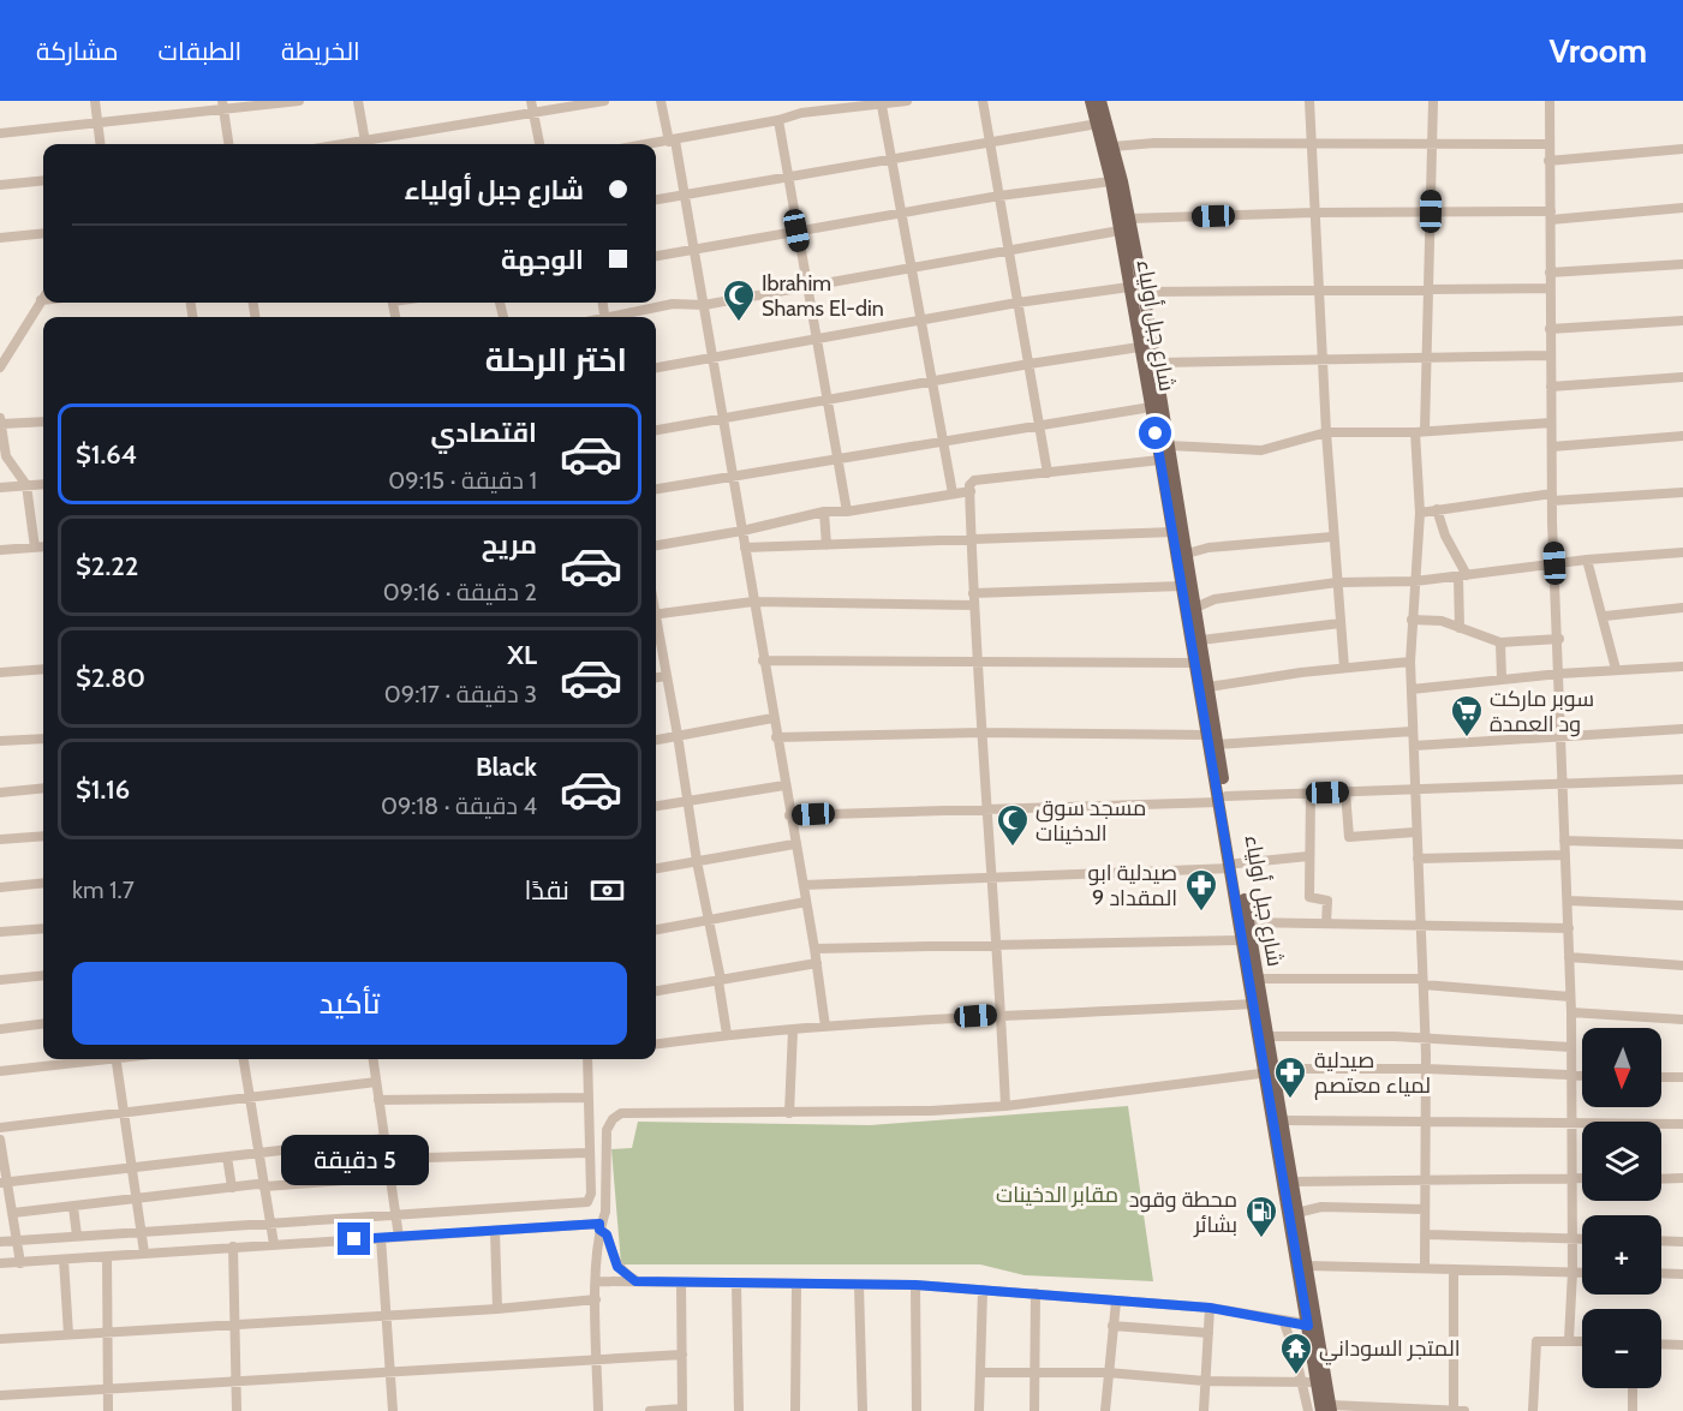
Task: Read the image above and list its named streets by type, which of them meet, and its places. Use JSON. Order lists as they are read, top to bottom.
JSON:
{
  "streets": {
    "main road": ["شارع جبل أولياء"]
  },
  "parks": ["مقابر الدخينات"],
  "places": {
    "mosque": ["Ibrahim Shams El-din", "مسجد سوق الدخينات"],
    "supermarket": ["سوبر ماركت ود العمدة"],
    "pharmacy": ["صيدلية ابو المقداد 9", "صيدلية لمياء معتصم"],
    "fuel station": ["محطة وقود بشائر"],
    "temple": ["المتجر السوداني"]
  },
  "north": "bottom",
  "page": {
    "header": "Vroom",
    "nav": ["الخريطة", "الطبقات", "مشاركة"],
    "banner": ["شارع جبل أولياء", "الوجهة"],
    "heading": "اختر الرحلة",
    "list": [
      {
        "name": "اقتصادي",
        "note": "1 دقيقة · 09:15",
        "value": "$1.64"
      },
      {
        "name": "مريح",
        "note": "2 دقيقة · 09:16",
        "value": "$2.22"
      },
      {
        "name": "XL",
        "note": "3 دقيقة · 09:17",
        "value": "$2.80"
      },
      {
        "name": "Black",
        "note": "4 دقيقة · 09:18",
        "value": "$1.16"
      }
    ],
    "pay": ["نقدًا", "1.7 km"],
    "buttons": "تأكيد",
    "map_buttons": ["+", "−"],
    "bubble": "5 دقيقة"
  }
}
